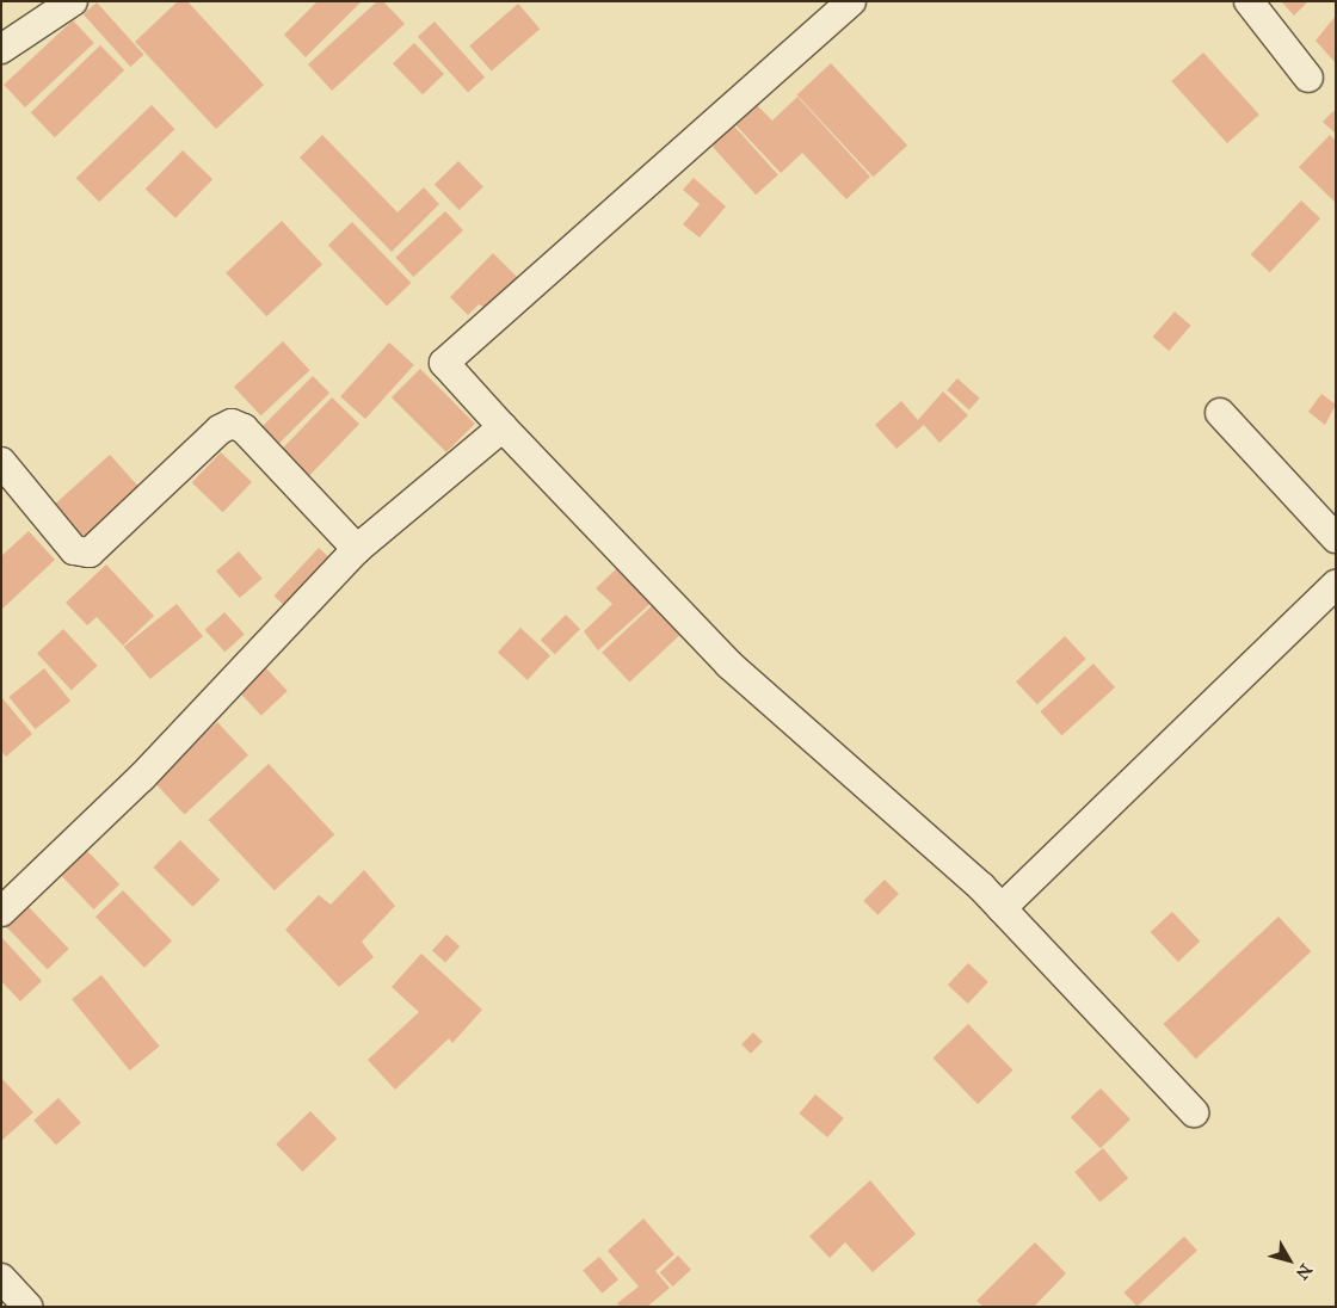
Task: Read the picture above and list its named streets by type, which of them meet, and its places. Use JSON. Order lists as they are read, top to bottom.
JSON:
{
  "north": "bottom right"
}
